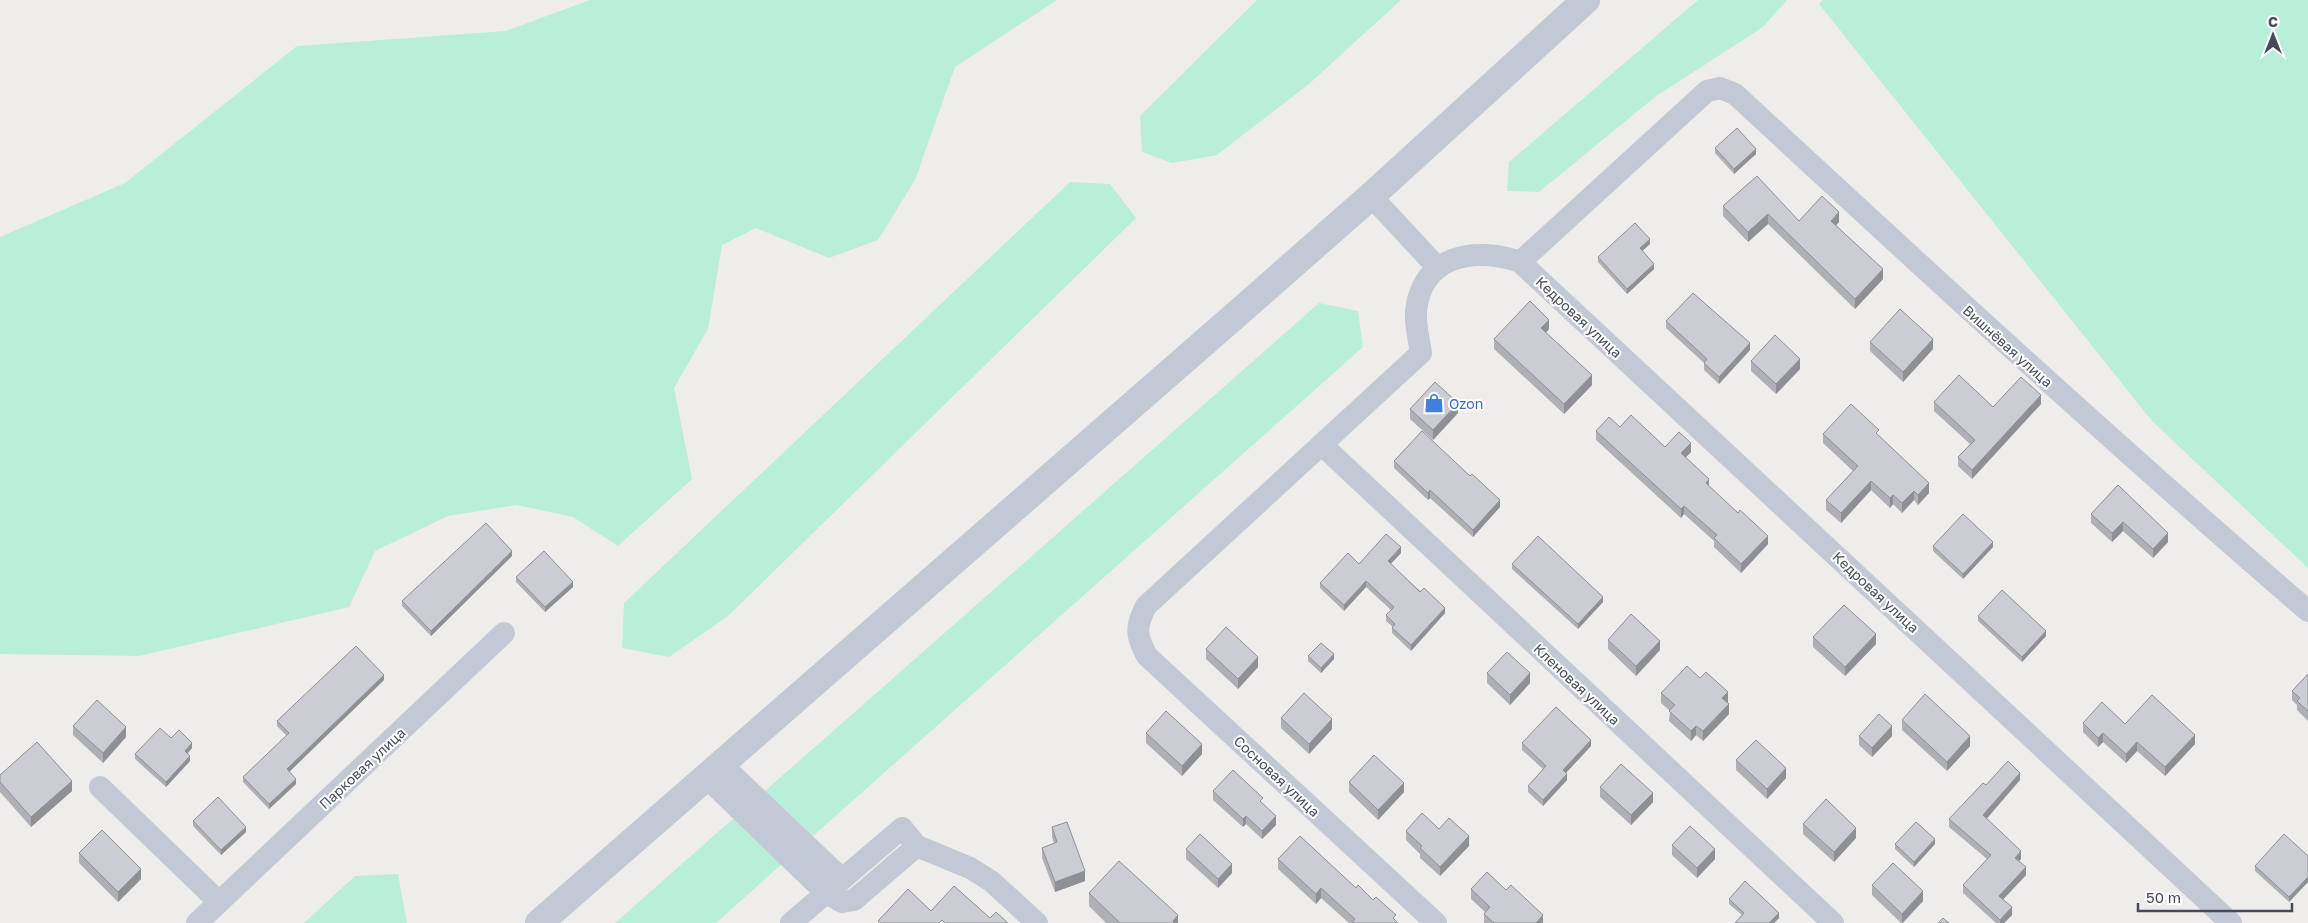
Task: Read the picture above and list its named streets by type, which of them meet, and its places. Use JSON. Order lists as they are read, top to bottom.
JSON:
{
  "streets": {
    "street": [
      "Кедровая улица",
      "Вишнёвая улица",
      "Кленовая улица",
      "Парковая улица",
      "Сосновая улица"
    ]
  },
  "crossings": [
    ["Кедровая улица", "Вишнёвая улица"],
    ["Кленовая улица", "Сосновая улица"]
  ],
  "places": {
    "shop": ["Ozon"]
  },
  "scale_bar": "50 m",
  "north": "top"
}
